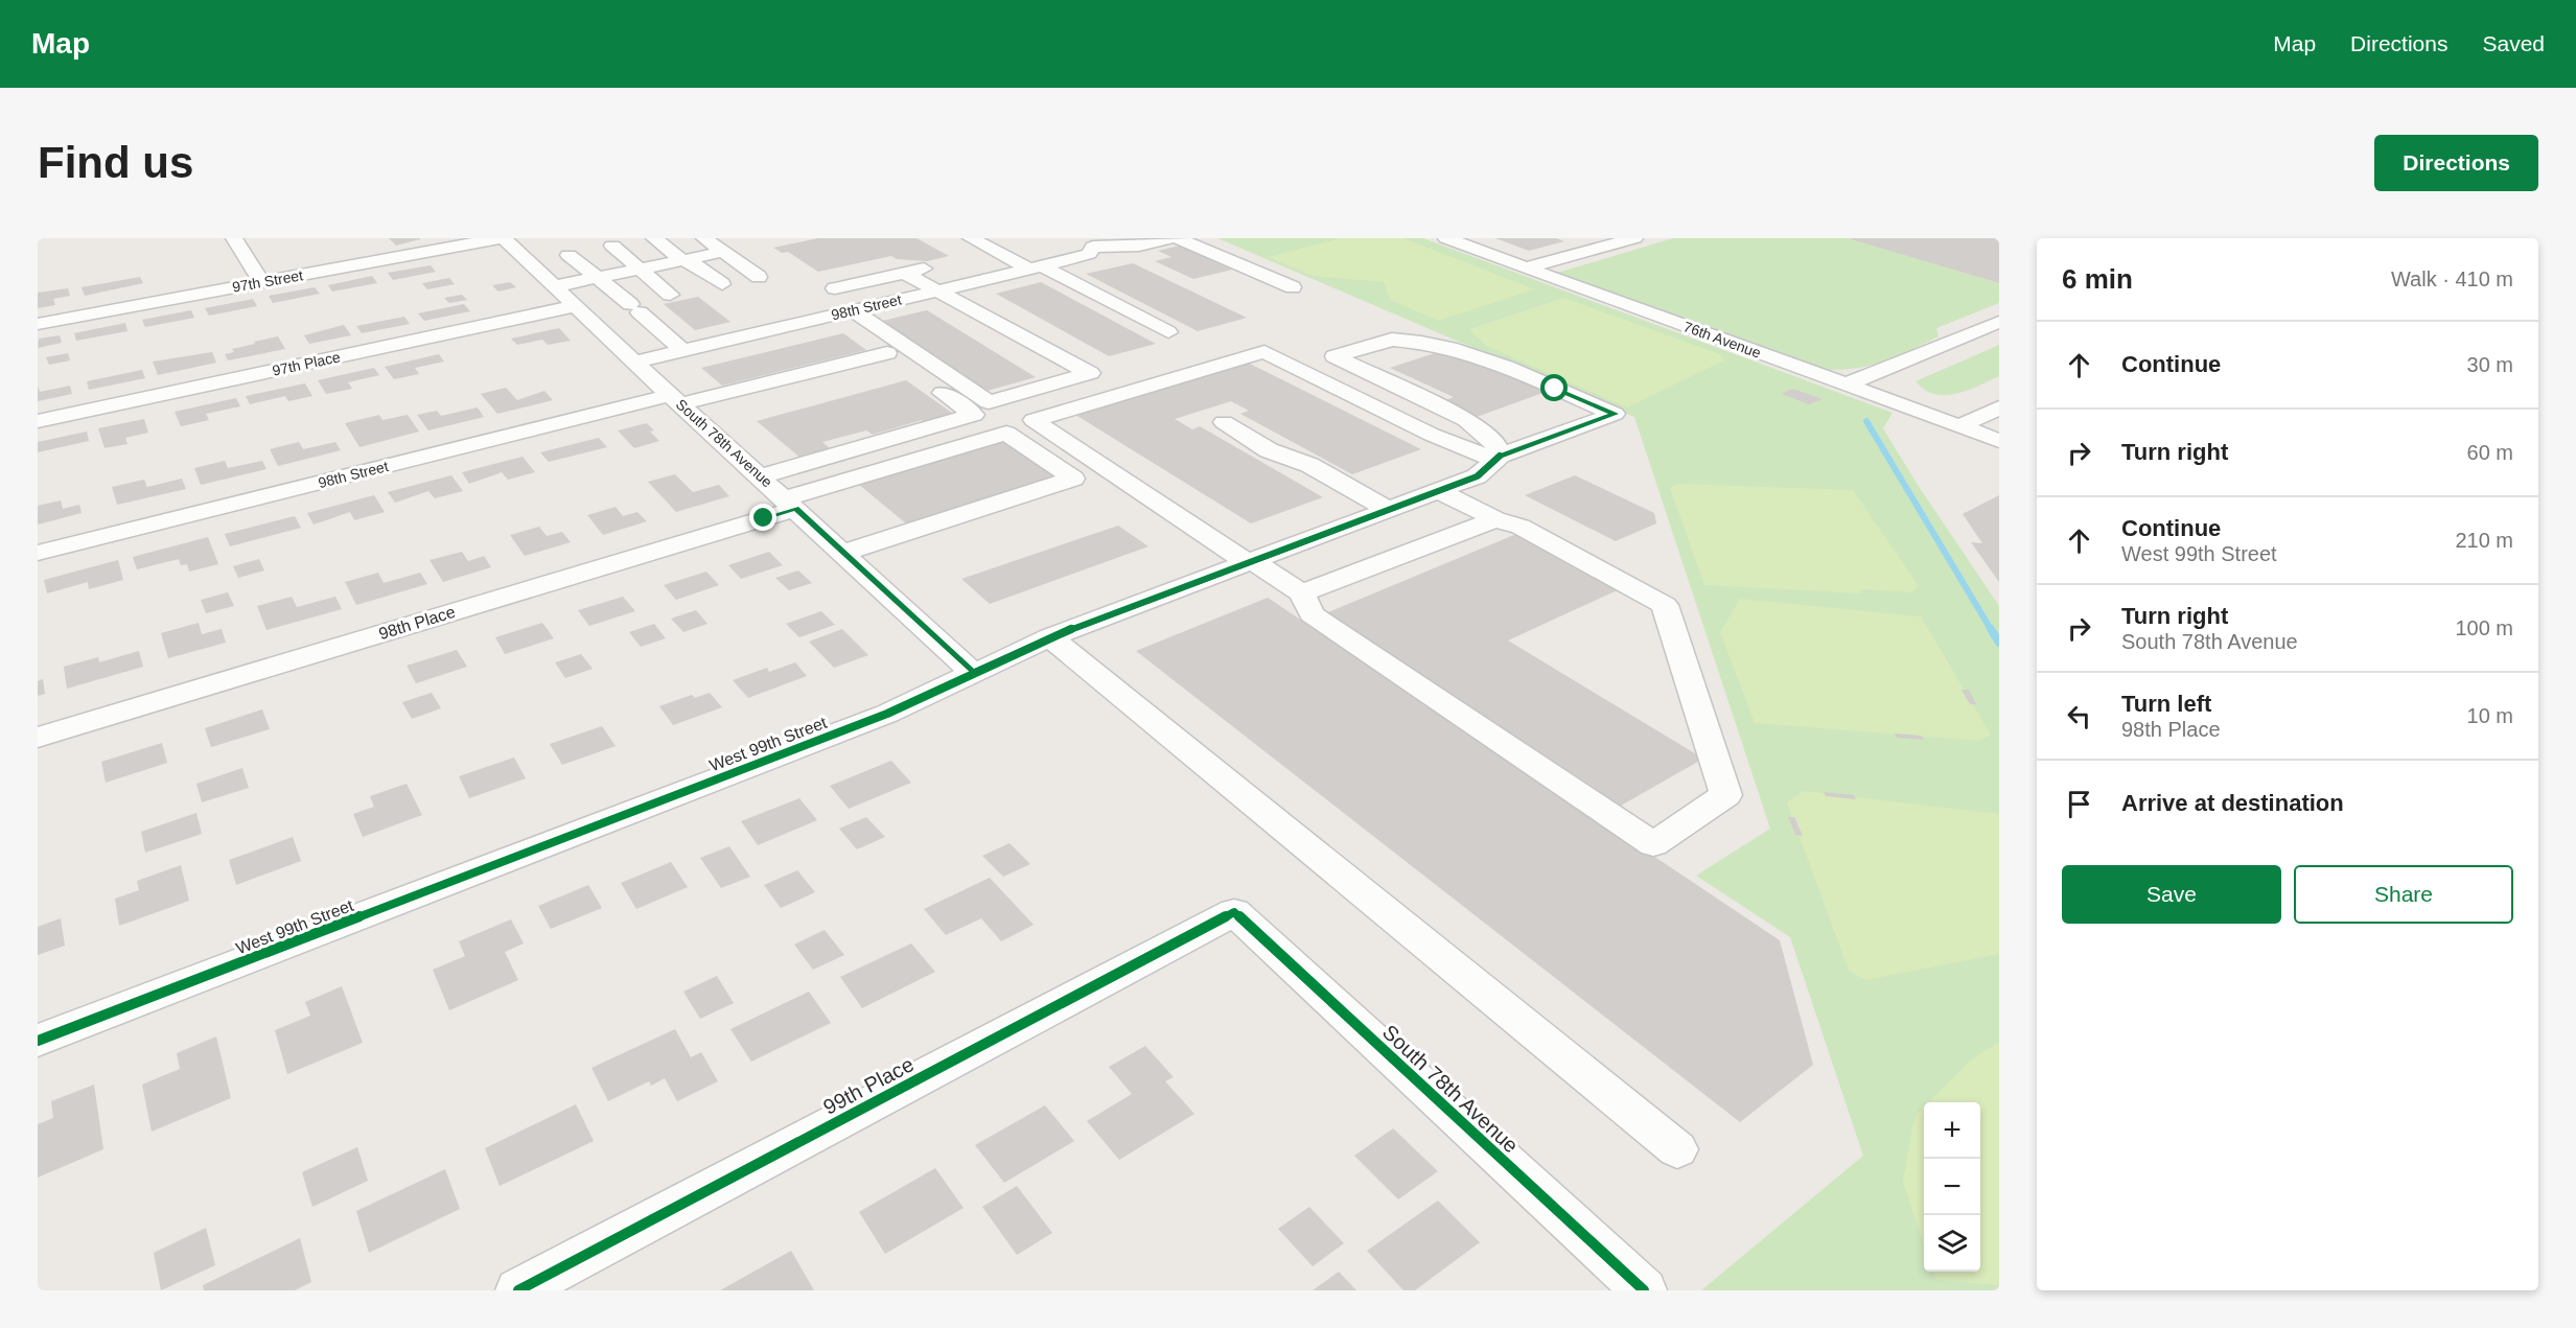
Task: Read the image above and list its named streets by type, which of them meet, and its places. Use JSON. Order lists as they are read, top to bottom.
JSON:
{
  "streets": {
    "street": [
      "97th Street",
      "98th Street",
      "76th Avenue",
      "97th Place",
      "South 78th Avenue",
      "98th Place",
      "West 99th Street",
      "99th Place"
    ]
  },
  "crossings": [
    ["98th Street", "South 78th Avenue"],
    ["97th Place", "South 78th Avenue"],
    ["South 78th Avenue", "98th Place"],
    ["South 78th Avenue", "West 99th Street"],
    ["South 78th Avenue", "99th Place"]
  ],
  "page": {
    "header": "Map",
    "nav": ["Map", "Directions", "Saved"],
    "buttons": [
      "Directions",
      ["Save", "Share"]
    ],
    "title": "Find us",
    "heading": ["6 min", "Walk · 410 m"],
    "list": [
      ["Continue", "30 m"],
      ["Turn right", "60 m"],
      ["Continue", "West 99th Street", "210 m"],
      ["Turn right", "South 78th Avenue", "100 m"],
      ["Turn left", "98th Place", "10 m"],
      "Arrive at destination"
    ],
    "map_buttons": ["+", "−"]
  }
}
